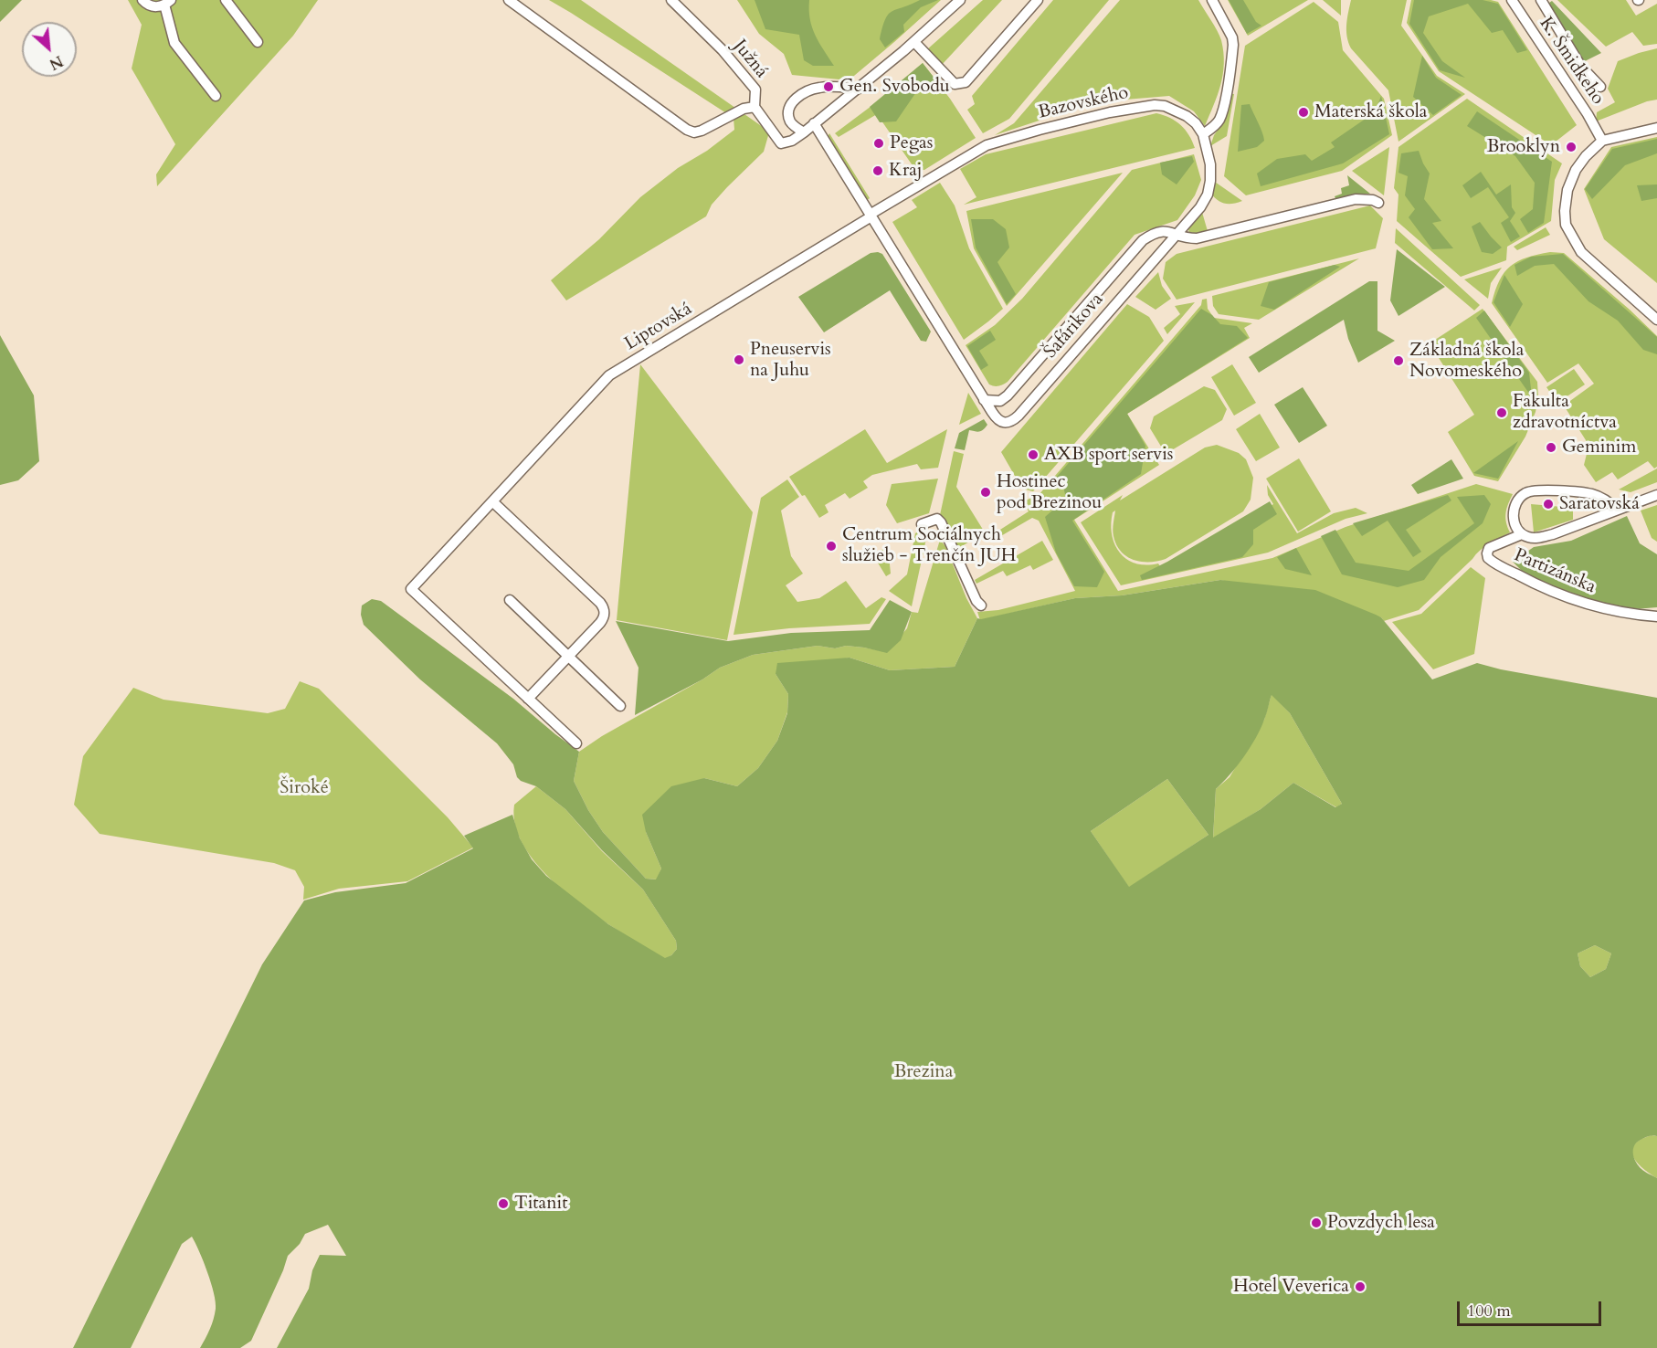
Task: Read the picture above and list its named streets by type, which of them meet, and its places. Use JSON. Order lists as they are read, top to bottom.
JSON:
{
  "streets": {
    "street": [
      "Južná",
      "K. Šmidkeho",
      "Bazovského",
      "Šafárikova",
      "Liptovská",
      "Partizánska"
    ]
  },
  "crossings": [
    ["Bazovského", "Liptovská"]
  ],
  "parks": ["Široké", "Brezina"],
  "places": [
    "Gen. Svobodu",
    "Materská škola",
    "Pegas",
    "Brooklyn",
    "Kraj",
    "Pneuservis na Juhu",
    "Základná škola Novomeského",
    "Fakulta zdravotníctva",
    "Geminim",
    "AXB sport servis",
    "Hostinec pod Brezinou",
    "Saratovská",
    "Centrum Sociálnych služieb - Trenčín JUH",
    "Titanit",
    "Povzdych lesa",
    "Hotel Veverica"
  ],
  "scale_bar": "100 m",
  "north": "bottom right"
}
